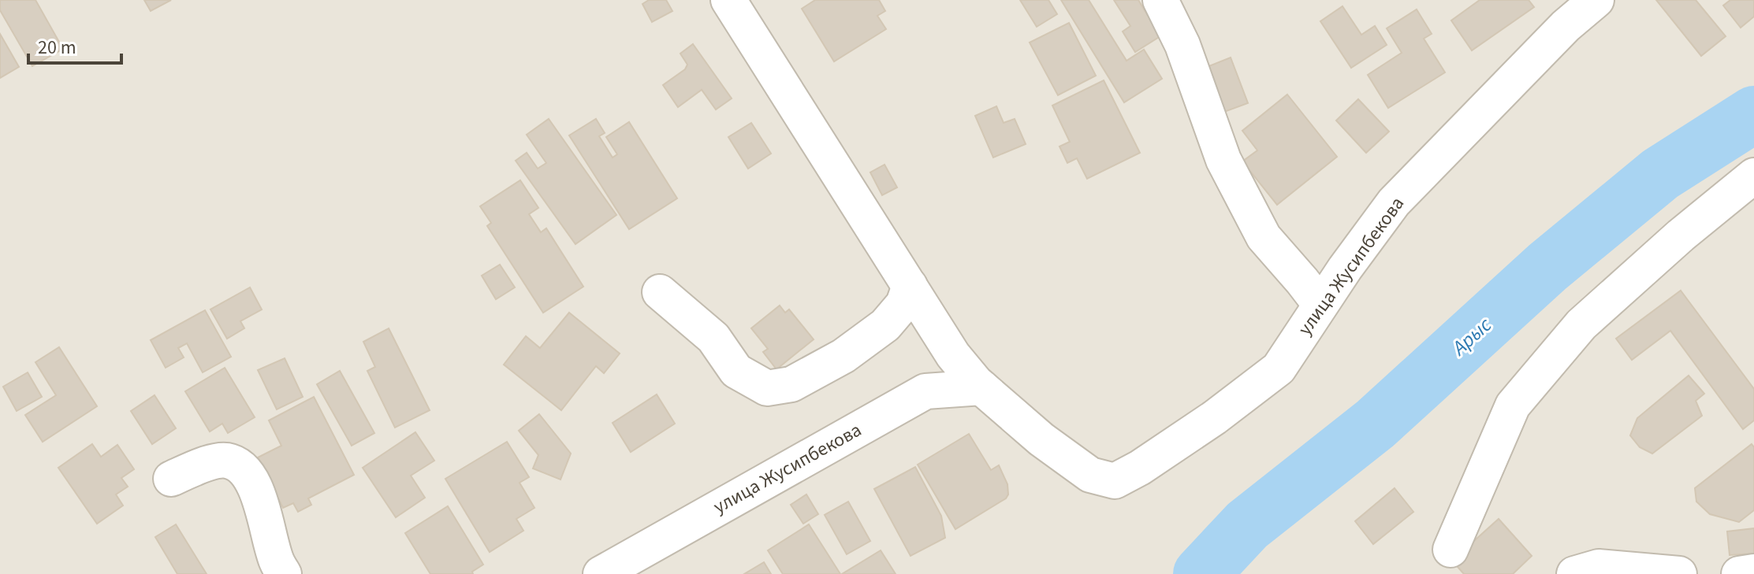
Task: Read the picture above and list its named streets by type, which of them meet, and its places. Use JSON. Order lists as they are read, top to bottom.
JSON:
{
  "streets": {
    "street": ["улица Жусипбекова"]
  },
  "water": ["Арыс"],
  "scale_bar": "20 m"
}
